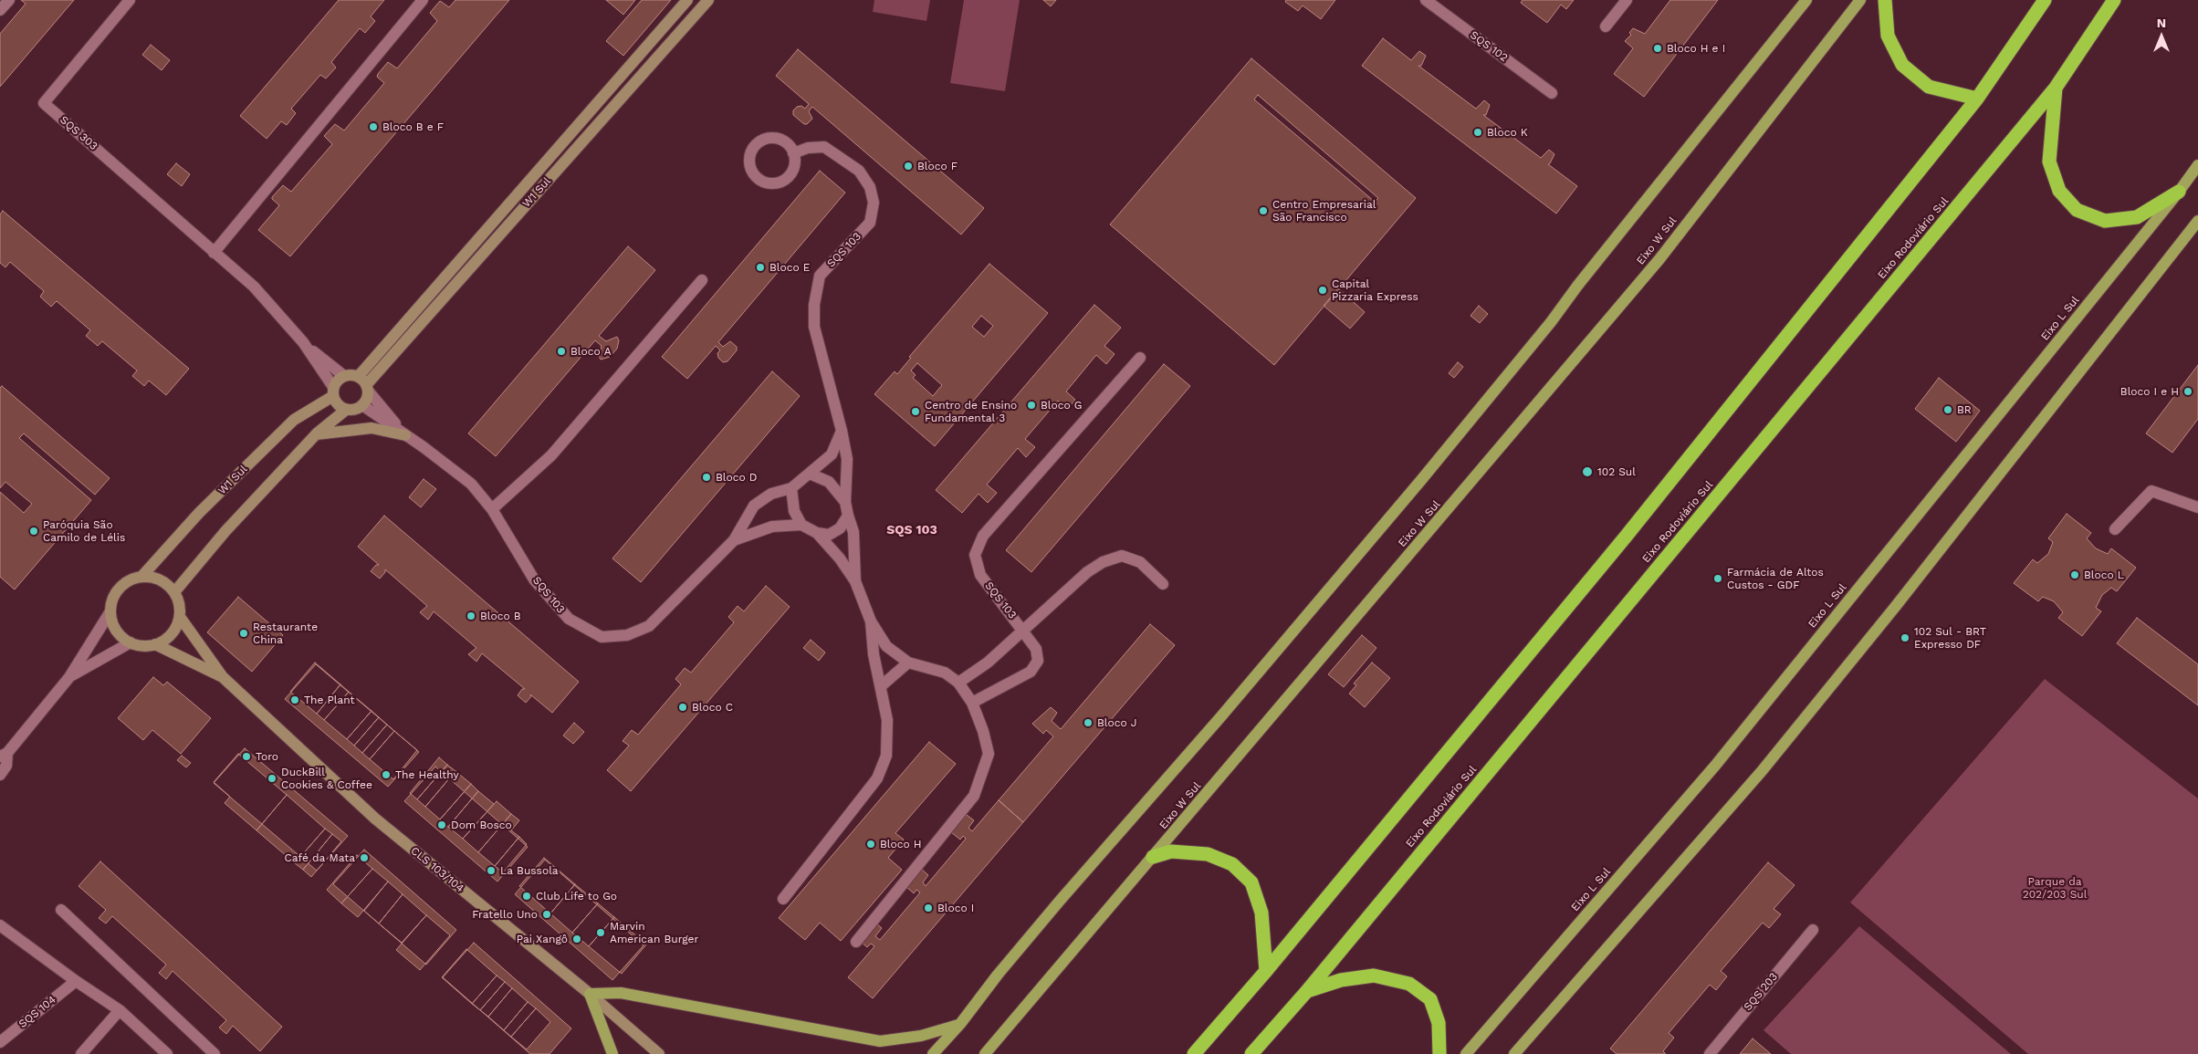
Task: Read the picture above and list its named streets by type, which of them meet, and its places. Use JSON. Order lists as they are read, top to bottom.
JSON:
{
  "streets": {
    "highway": ["Eixo Rodoviário Sul"],
    "main road": ["Eixo W Sul", "Eixo L Sul"],
    "street": [
      "SQS 102",
      "SQS 303",
      "W1 Sul",
      "SQS 103",
      "CLS 103/104",
      "SQS 203",
      "SQS 104"
    ]
  },
  "crossings": [
    ["SQS 303", "W1 Sul"],
    ["SQS 303", "SQS 103"],
    ["W1 Sul", "SQS 103"],
    ["W1 Sul", "CLS 103/104"]
  ],
  "districts": ["SQS 103"],
  "parks": ["Parque da 202/203 Sul"],
  "places": [
    "Bloco H e I",
    "Bloco B e F",
    "Bloco K",
    "Bloco F",
    "Centro Empresarial São Francisco",
    "Bloco E",
    "Capital Pizzaria Express",
    "Bloco A",
    "Bloco I e H",
    "Bloco G",
    "BR",
    "Centro de Ensino Fundamental 3",
    "102 Sul",
    "Bloco D",
    "Paróquia São Camilo de Lélis",
    "Bloco L",
    "Farmácia de Altos Custos - GDF",
    "Bloco B",
    "Restaurante China",
    "102 Sul - BRT Expresso DF",
    "The Plant",
    "Bloco C",
    "Bloco J",
    "Toro",
    "The Healthy",
    "DuckBill Cookies & Coffee",
    "Dom Bosco",
    "Bloco H",
    "Café da Mata",
    "La Bussola",
    "Club Life to Go",
    "Bloco I",
    "Fratello Uno",
    "Marvin American Burger",
    "Pai Xangô"
  ],
  "north": "top"
}
